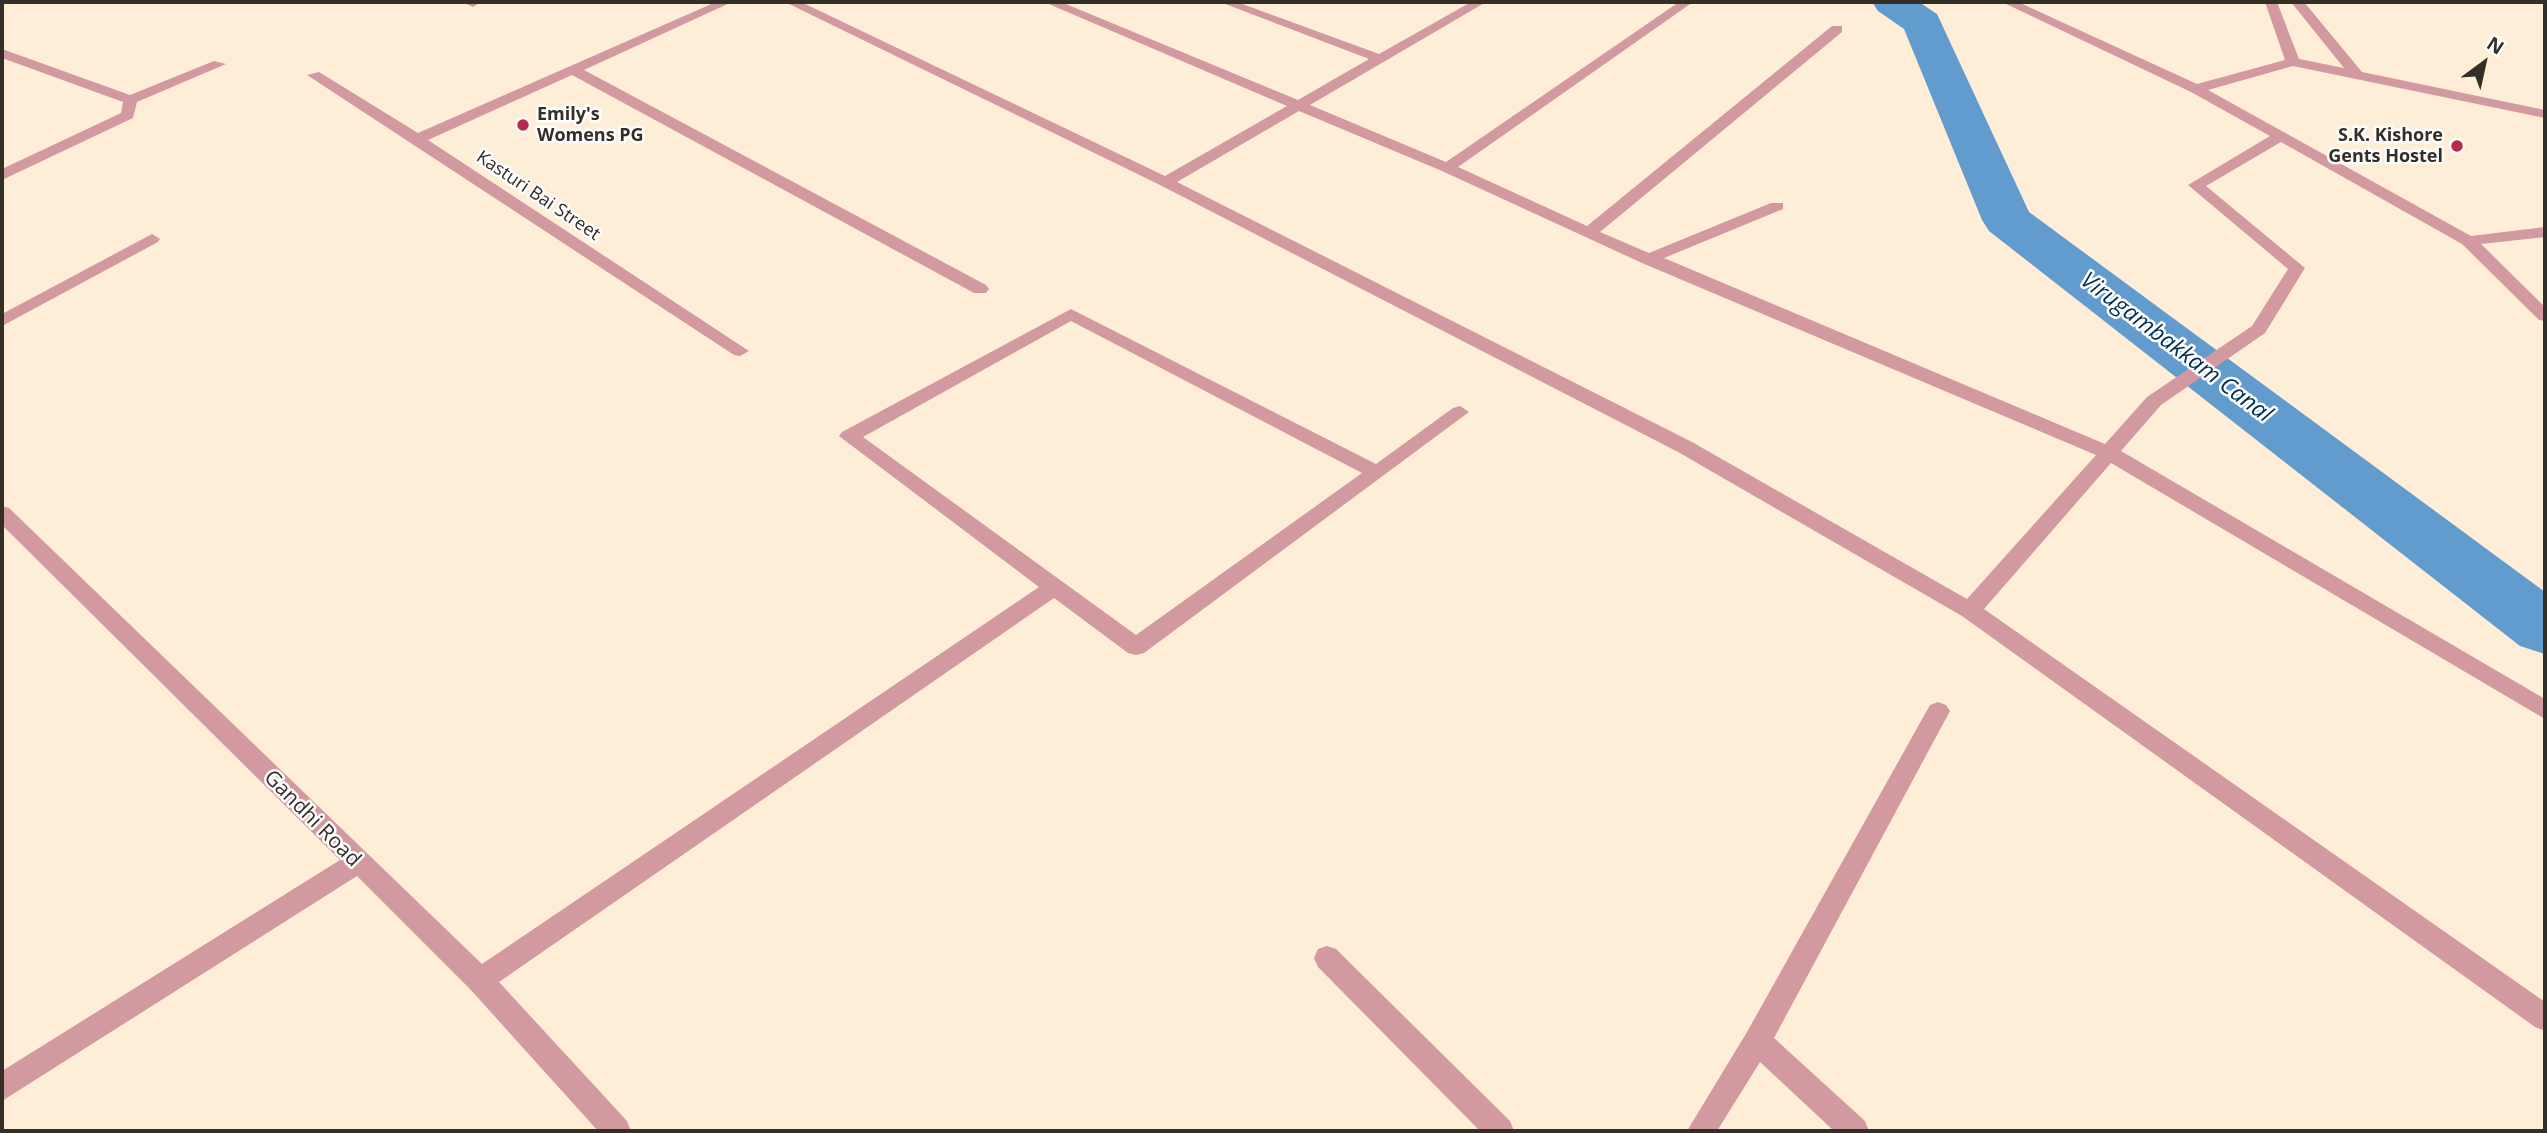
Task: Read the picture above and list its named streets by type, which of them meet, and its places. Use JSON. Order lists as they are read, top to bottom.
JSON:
{
  "streets": {
    "street": ["Kasturi Bai Street", "Gandhi Road"]
  },
  "water": ["Virugambakkam Canal"],
  "places": ["Emily's Womens PG", "S.K. Kishore Gents Hostel"],
  "north": "top right"
}
